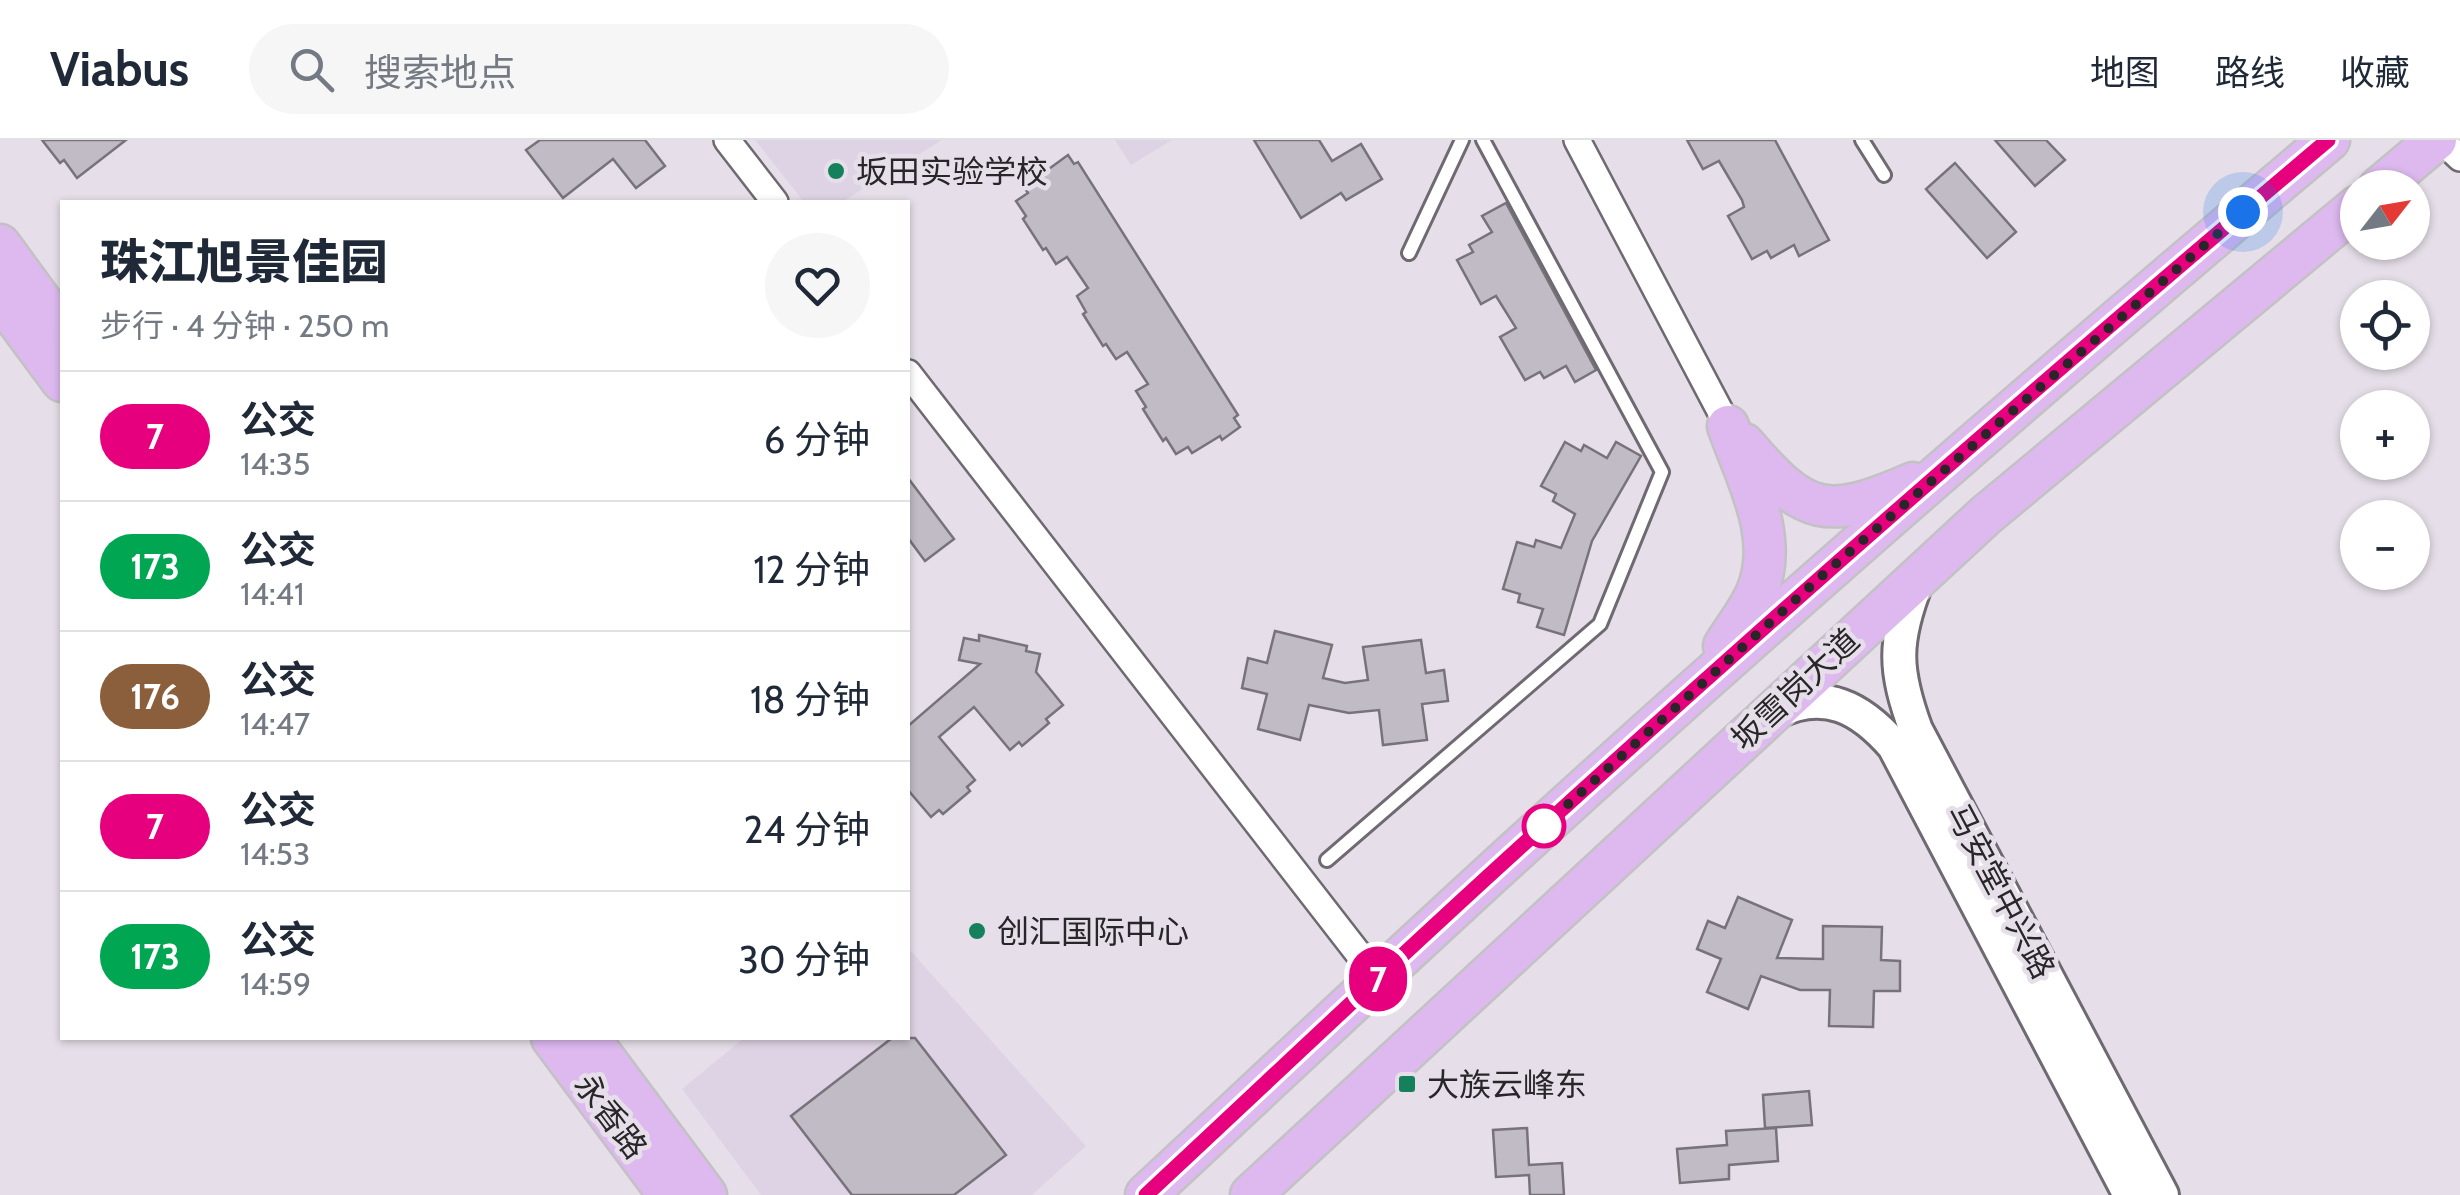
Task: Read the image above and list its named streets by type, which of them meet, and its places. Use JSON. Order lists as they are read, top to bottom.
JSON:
{
  "streets": {
    "main road": ["坂雪岗大道", "永香路"],
    "street": ["马安堂中兴路"]
  },
  "crossings": [
    ["坂雪岗大道", "马安堂中兴路"]
  ],
  "places": {
    "other": ["坂田实验学校", "创汇国际中心"],
    "transit": ["大族云峰东"]
  },
  "lines": ["bus line 7"],
  "north": "top right",
  "page": {
    "header": "Viabus",
    "search": "搜索地点",
    "nav": ["地图", "路线", "收藏"],
    "on_map": "7",
    "map_buttons": ["+", "−"],
    "heading": ["珠江旭景佳园", "步行 · 4 分钟 · 250 m"],
    "list": [
      {
        "mark": "7",
        "name": "公交",
        "note": "14:35",
        "value": "6 分钟"
      },
      {
        "mark": "173",
        "name": "公交",
        "note": "14:41",
        "value": "12 分钟"
      },
      {
        "mark": "176",
        "name": "公交",
        "note": "14:47",
        "value": "18 分钟"
      },
      {
        "mark": "7",
        "name": "公交",
        "note": "14:53",
        "value": "24 分钟"
      },
      {
        "mark": "173",
        "name": "公交",
        "note": "14:59",
        "value": "30 分钟"
      }
    ]
  }
}
